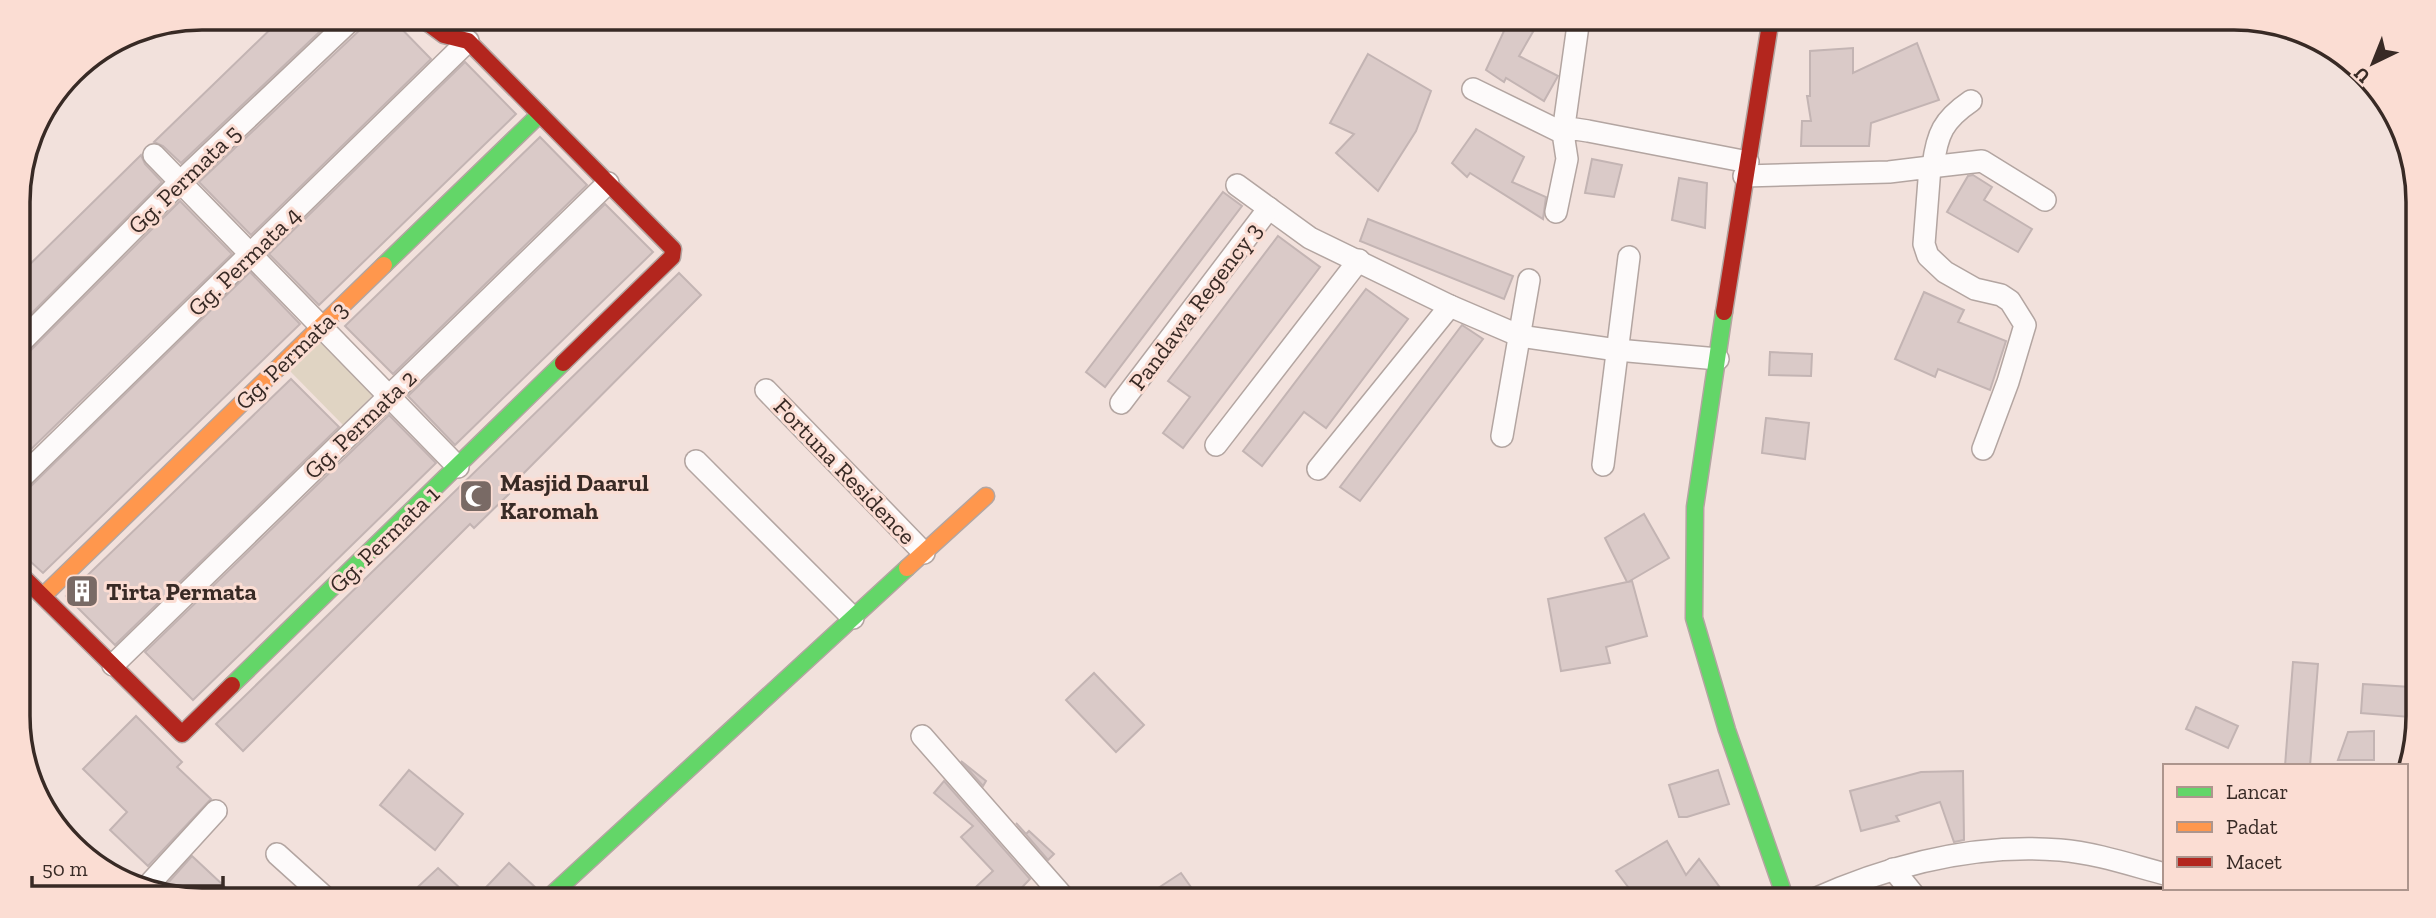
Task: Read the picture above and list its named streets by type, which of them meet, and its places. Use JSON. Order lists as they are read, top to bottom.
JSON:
{
  "streets": {
    "street": [
      "Gg. Permata 5",
      "Gg. Permata 4",
      "Pandawa Regency 3",
      "Gg. Permata 3",
      "Gg. Permata 2",
      "Fortuna Residence",
      "Gg. Permata 1"
    ]
  },
  "crossings": [
    ["Gg. Permata 2", "Gg. Permata 1"]
  ],
  "places": {
    "mosque": ["Masjid Daarul Karomah"],
    "building": ["Tirta Permata"]
  },
  "legend": ["Lancar", "Padat", "Macet"],
  "scale_bar": "50 m",
  "north": "bottom left"
}
